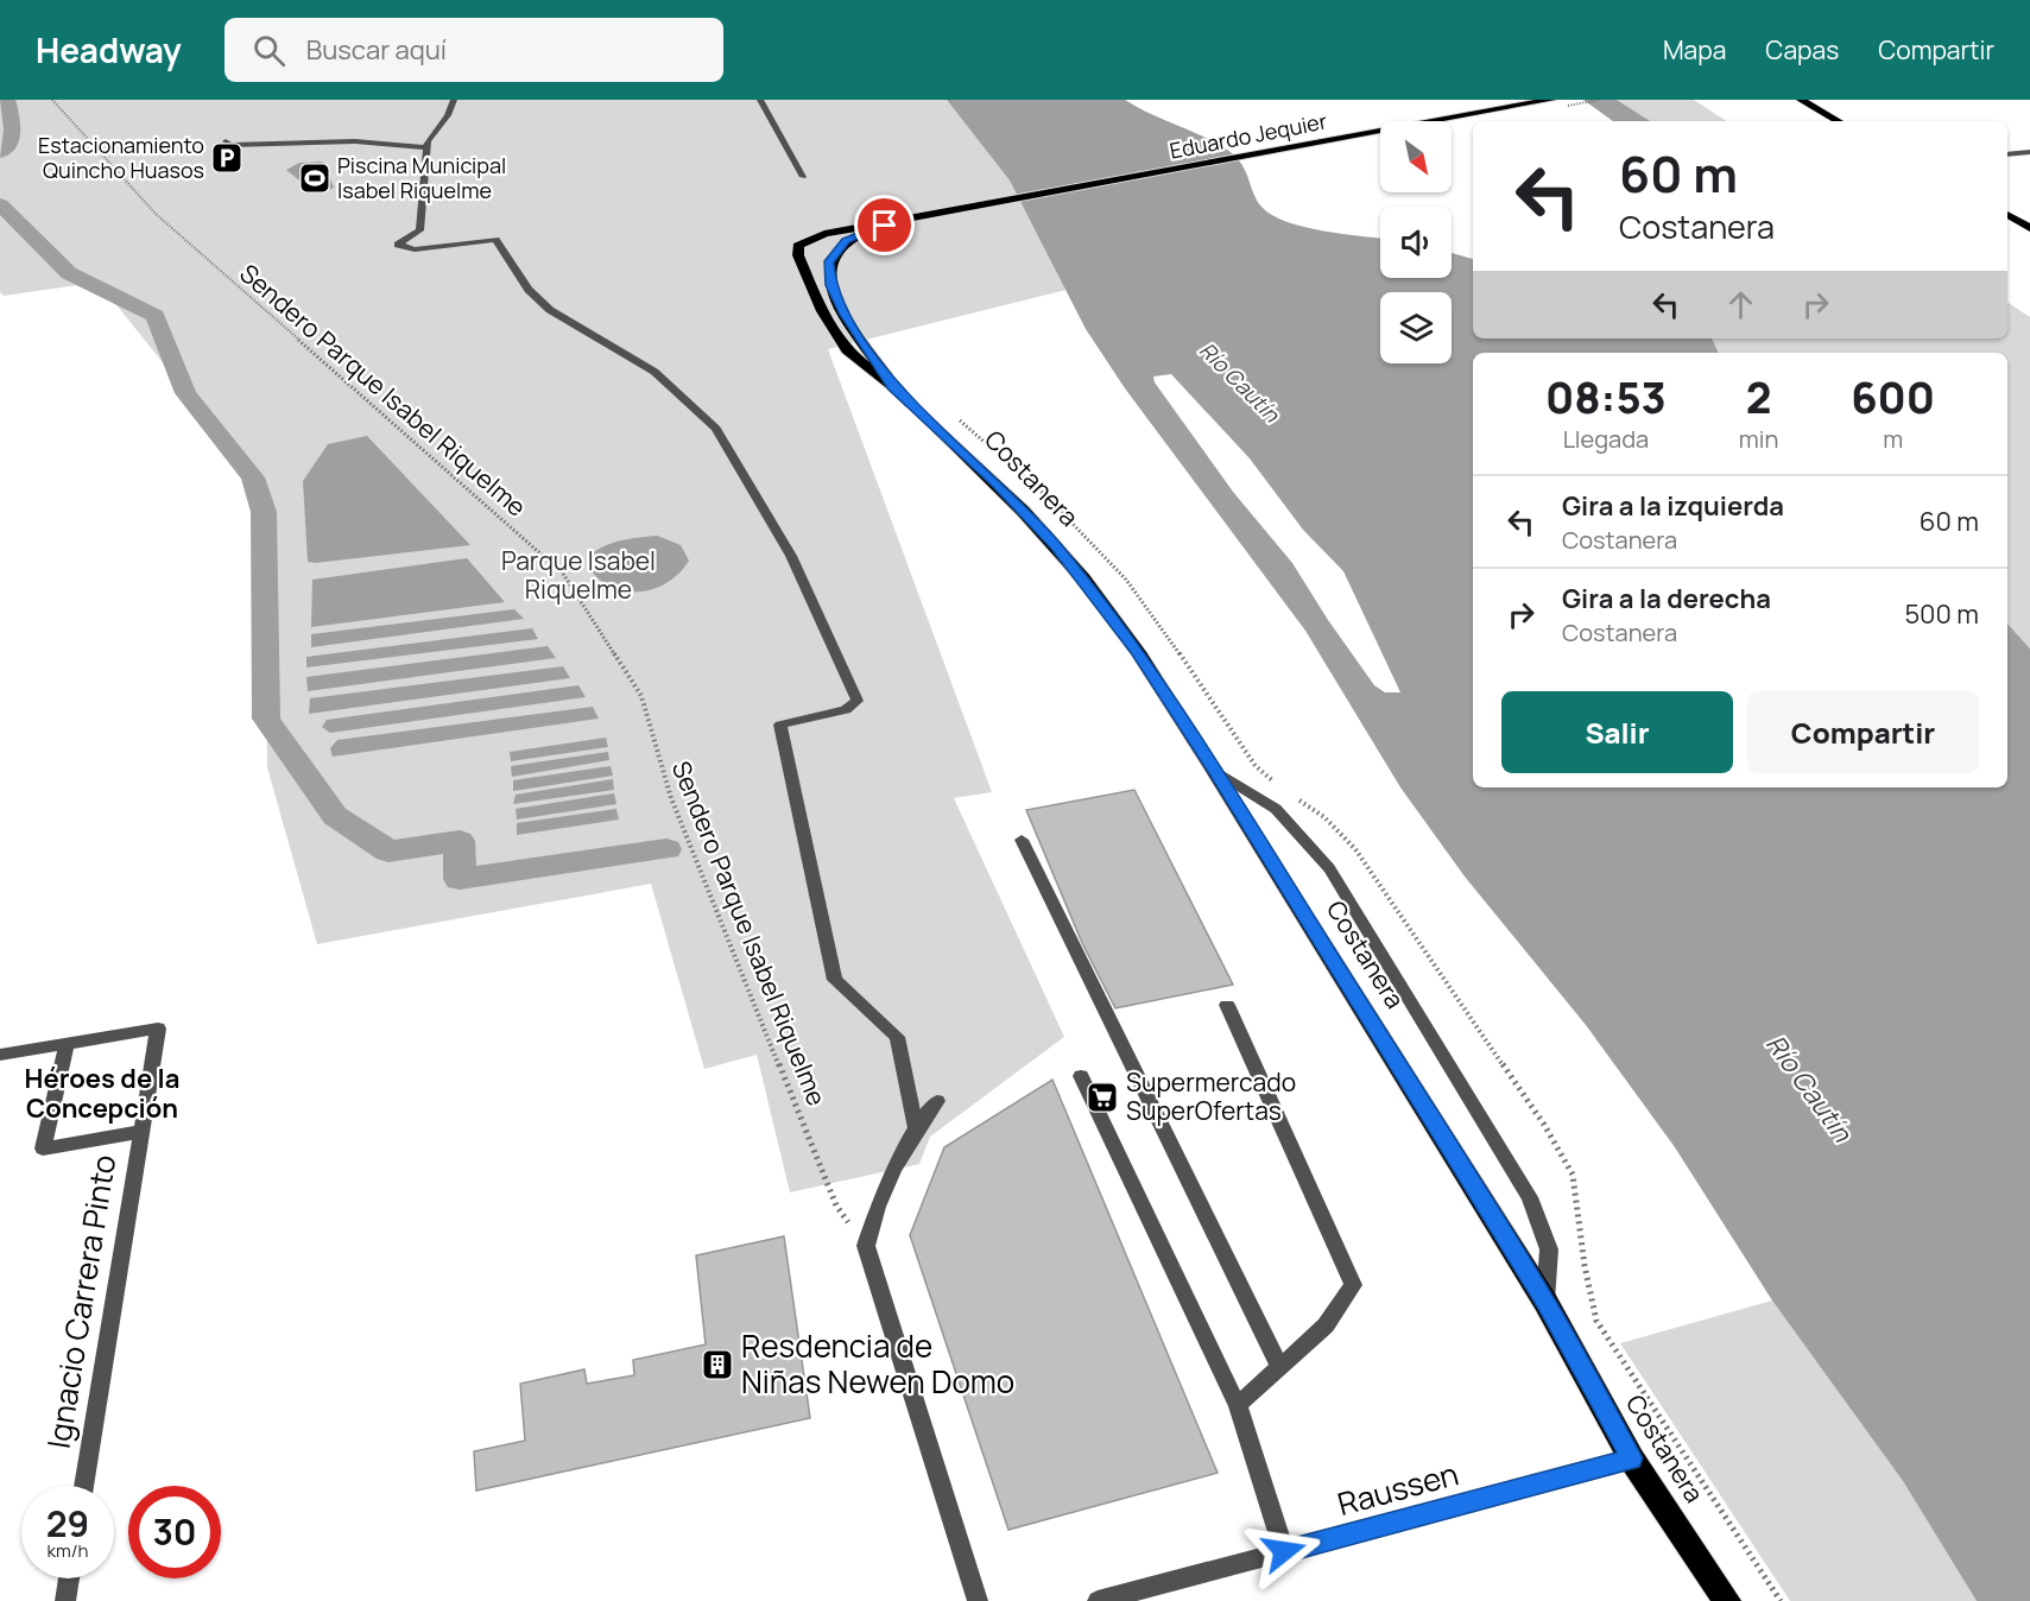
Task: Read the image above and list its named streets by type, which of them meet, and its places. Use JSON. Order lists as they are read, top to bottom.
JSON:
{
  "streets": {
    "highway": ["Eduardo Jequier", "Costanera"],
    "street": ["Ignacio Carrera Pinto", "Raussen"],
    "path": ["Sendero Parque Isabel Riquelme"]
  },
  "crossings": [
    ["Eduardo Jequier", "Costanera"],
    ["Costanera", "Raussen"]
  ],
  "districts": ["Héroes de la Concepción"],
  "water": ["Río Cautín"],
  "parks": ["Parque Isabel Riquelme"],
  "places": {
    "parking": ["Estacionamiento Quincho Huasos"],
    "sports": ["Piscina Municipal Isabel Riquelme"],
    "supermarket": ["Supermercado SuperOfertas"],
    "building": ["Resdencia de Niñas Newen Domo"]
  },
  "north": "bottom right",
  "page": {
    "header": "Headway",
    "search": "Buscar aquí",
    "nav": ["Mapa", "Capas", "Compartir"],
    "turn": ["60 m", "Costanera"],
    "eta": [
      "08:53",
      "Llegada",
      "2",
      "min",
      "600",
      "m"
    ],
    "list": [
      {
        "name": "Gira a la izquierda",
        "note": "Costanera",
        "value": "60 m"
      },
      {
        "name": "Gira a la derecha",
        "note": "Costanera",
        "value": "500 m"
      }
    ],
    "buttons": ["Salir", "Compartir"],
    "speed": "29 km/h",
    "limit": "30"
  }
}
